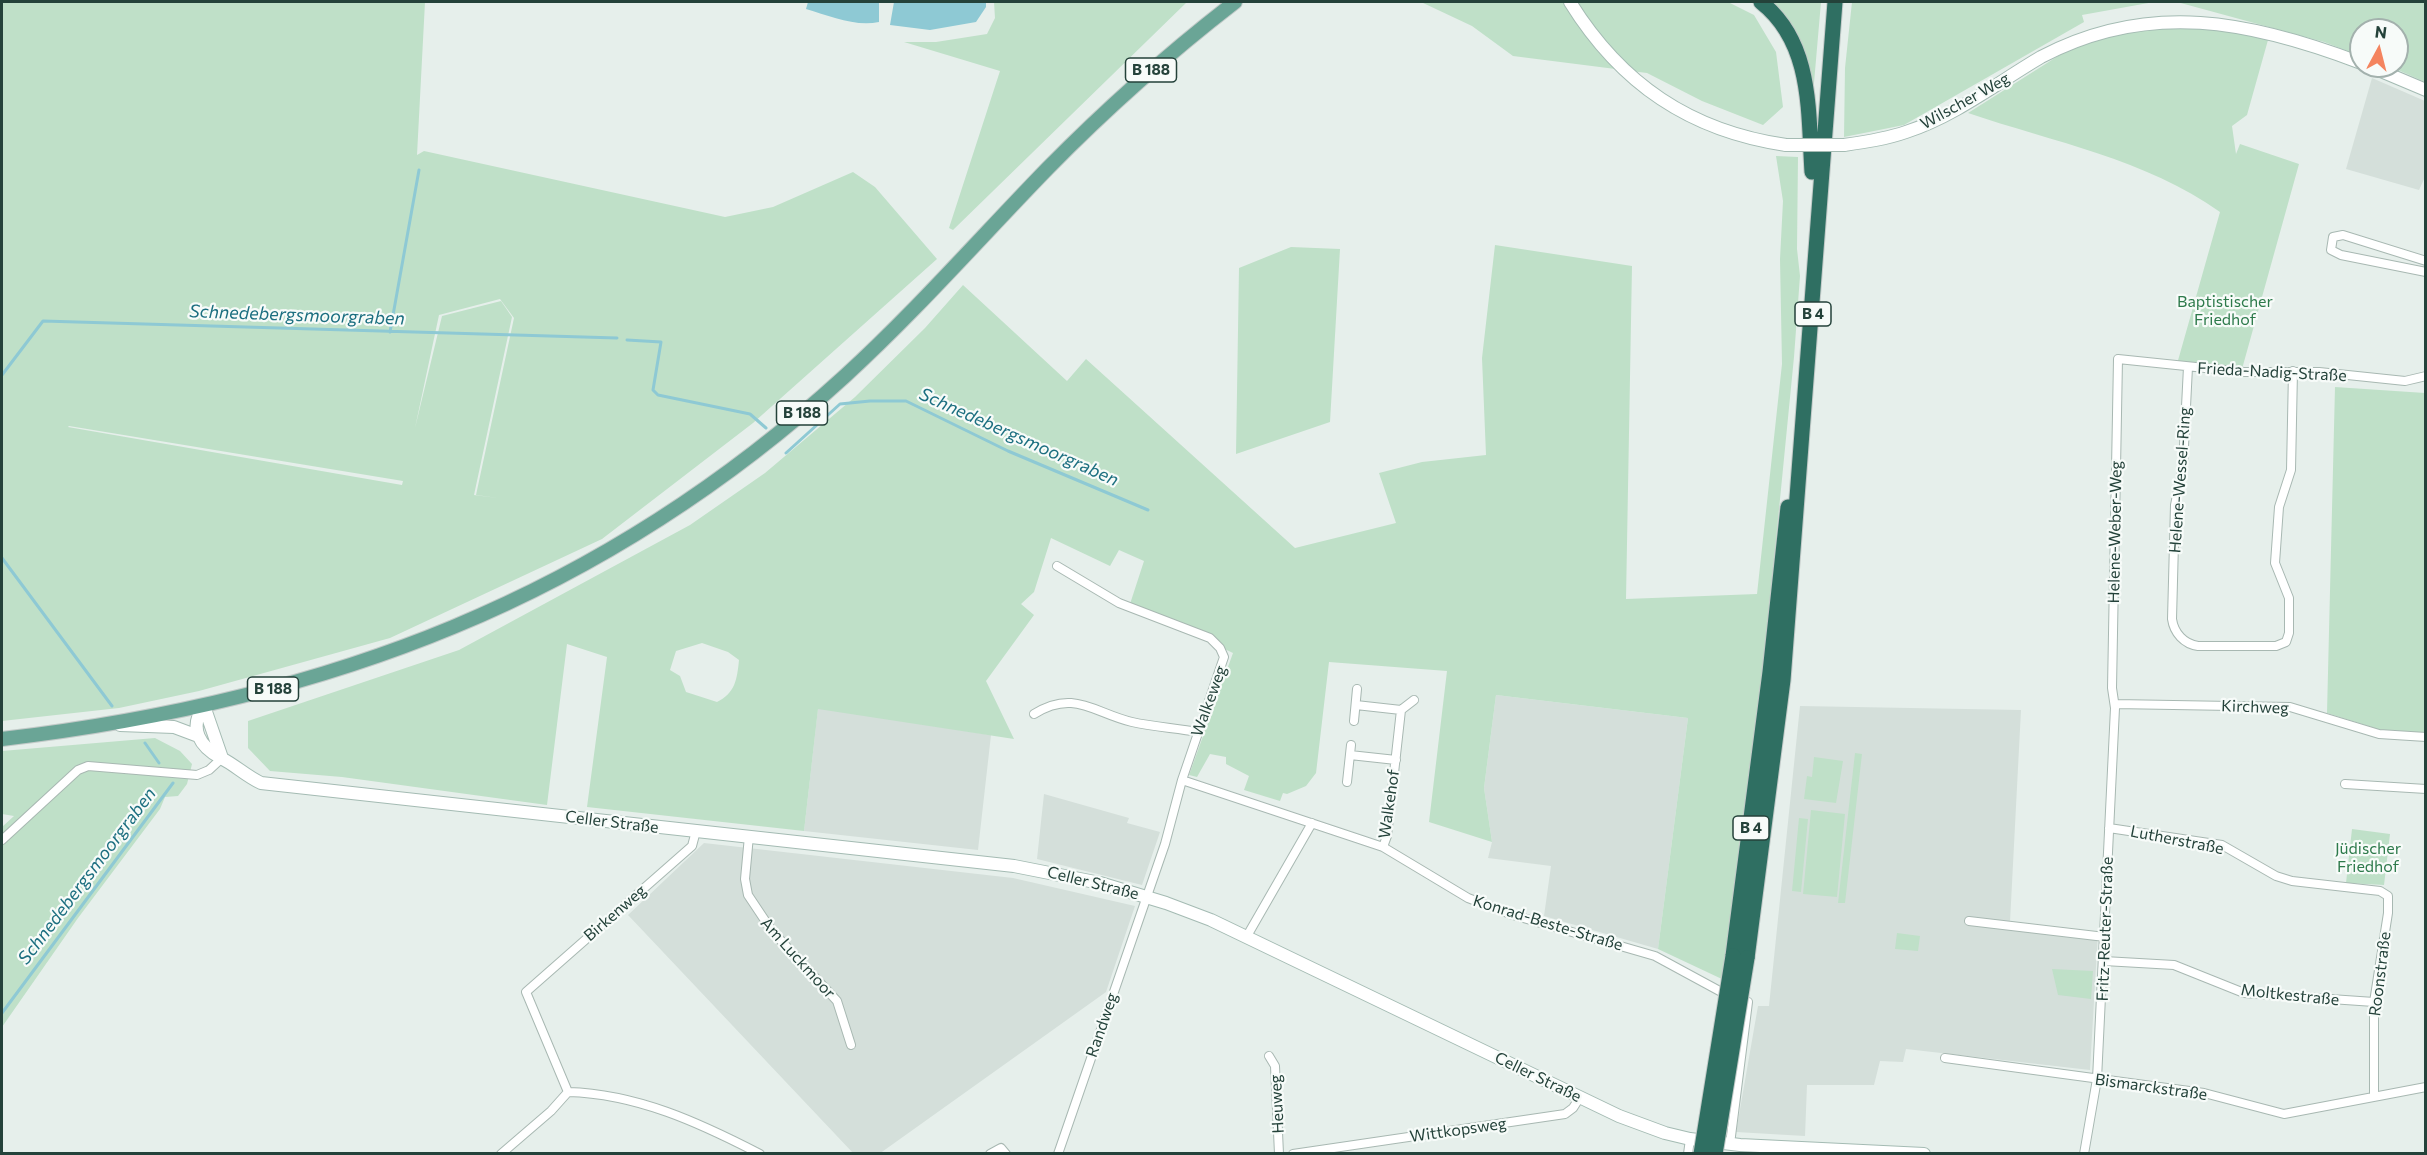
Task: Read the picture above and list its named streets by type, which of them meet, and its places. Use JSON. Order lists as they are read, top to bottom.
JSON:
{
  "streets": {
    "highway": ["B 4"],
    "main road": ["B 188"],
    "street": [
      "Wilscher Weg",
      "Frieda-Nadig-Straße",
      "Helene-Wessel-Ring",
      "Helene-Weber-Weg",
      "Walkeweg",
      "Kirchweg",
      "Walkehof",
      "Celler Straße",
      "Lutherstraße",
      "Birkenweg",
      "Konrad-Beste-Straße",
      "Fritz-Reuter-Straße",
      "Am Luckmoor",
      "Roonstraße",
      "Moltkestraße",
      "Randweg",
      "Bismarckstraße",
      "Heuweg",
      "Wittkopsweg"
    ]
  },
  "crossings": [
    ["B 188", "Celler Straße"],
    ["Frieda-Nadig-Straße", "Helene-Wessel-Ring"],
    ["Frieda-Nadig-Straße", "Helene-Weber-Weg"],
    ["Helene-Weber-Weg", "Kirchweg"],
    ["Helene-Weber-Weg", "Fritz-Reuter-Straße"],
    ["Walkeweg", "Celler Straße"],
    ["Walkeweg", "Konrad-Beste-Straße"],
    ["Walkeweg", "Randweg"],
    ["Kirchweg", "Fritz-Reuter-Straße"],
    ["Walkehof", "Konrad-Beste-Straße"],
    ["Celler Straße", "Birkenweg"],
    ["Celler Straße", "Konrad-Beste-Straße"],
    ["Celler Straße", "Am Luckmoor"],
    ["Celler Straße", "Randweg"],
    ["Celler Straße", "Wittkopsweg"],
    ["Lutherstraße", "Fritz-Reuter-Straße"],
    ["Lutherstraße", "Roonstraße"],
    ["Fritz-Reuter-Straße", "Moltkestraße"],
    ["Fritz-Reuter-Straße", "Bismarckstraße"],
    ["Roonstraße", "Moltkestraße"],
    ["Roonstraße", "Bismarckstraße"]
  ],
  "water": ["Schnedebergsmoorgraben"],
  "parks": ["Baptistischer Friedhof", "Jüdischer Friedhof"],
  "north": "top"
}
